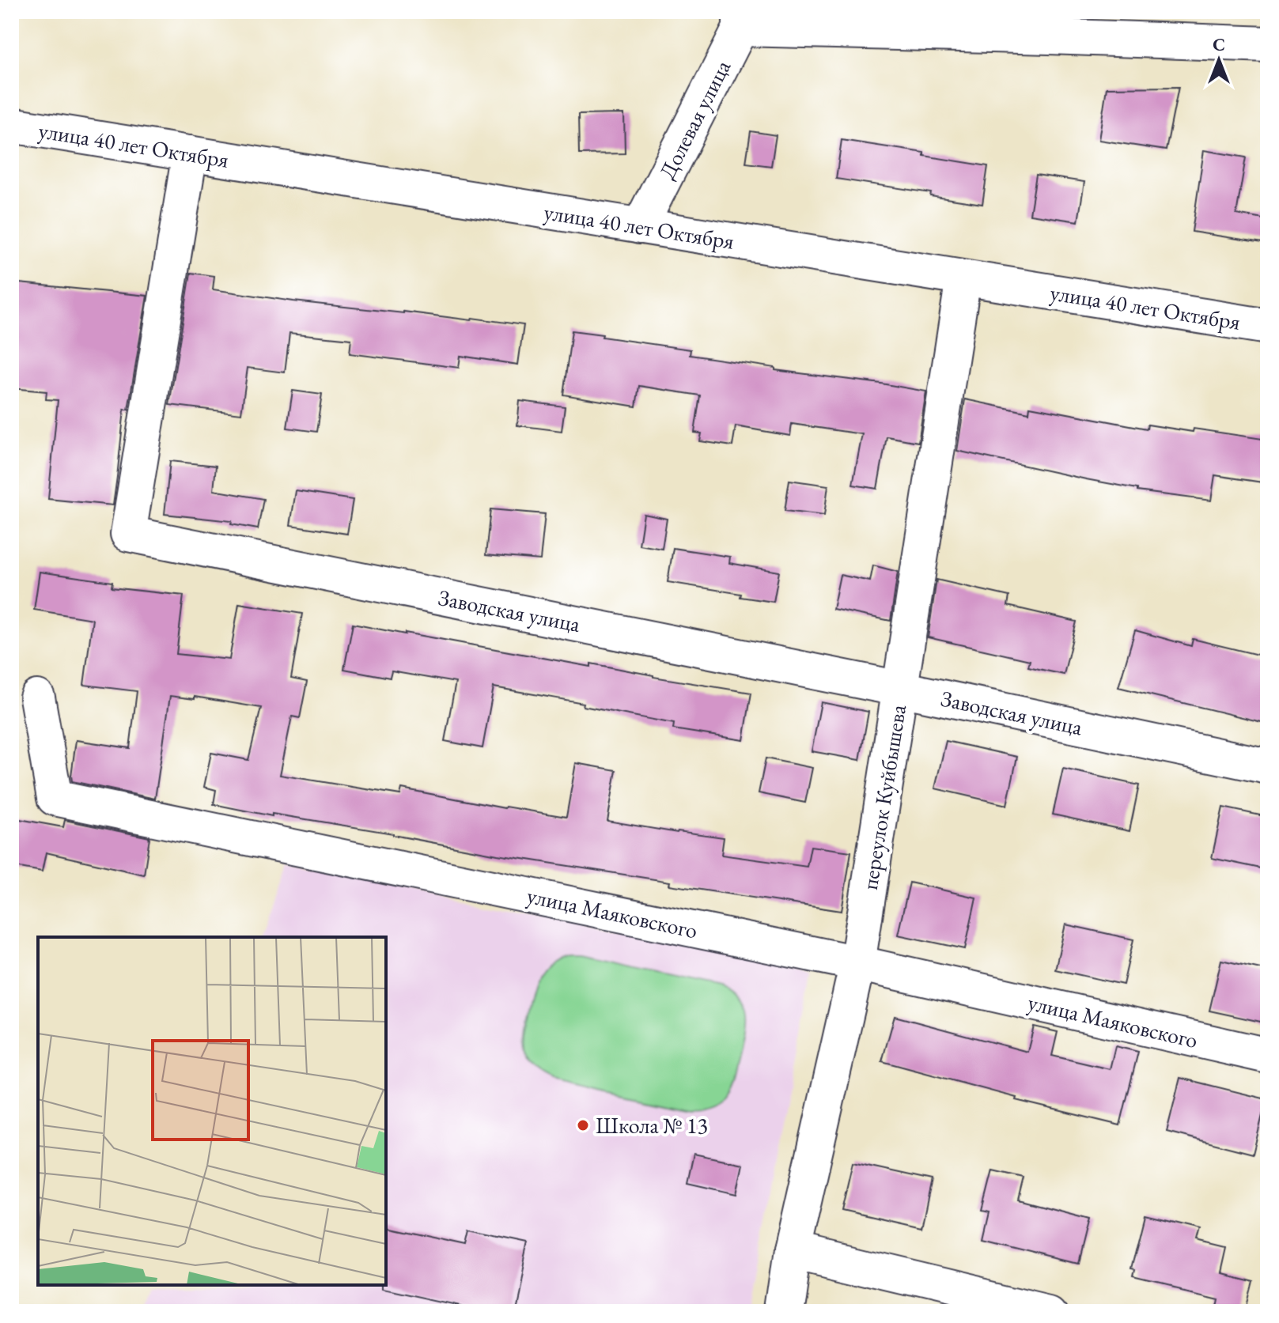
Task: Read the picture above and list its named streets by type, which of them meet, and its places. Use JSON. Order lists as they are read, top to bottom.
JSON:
{
  "streets": {
    "street": [
      "Долевая улица",
      "улица 40 лет Октября",
      "Заводская улица",
      "переулок Куйбышева",
      "улица Маяковского"
    ]
  },
  "crossings": [
    ["Долевая улица", "улица 40 лет Октября"],
    ["улица 40 лет Октября", "Заводская улица"],
    ["улица 40 лет Октября", "переулок Куйбышева"],
    ["Заводская улица", "переулок Куйбышева"],
    ["переулок Куйбышева", "улица Маяковского"]
  ],
  "places": ["Школа № 13"],
  "north": "top"
}
